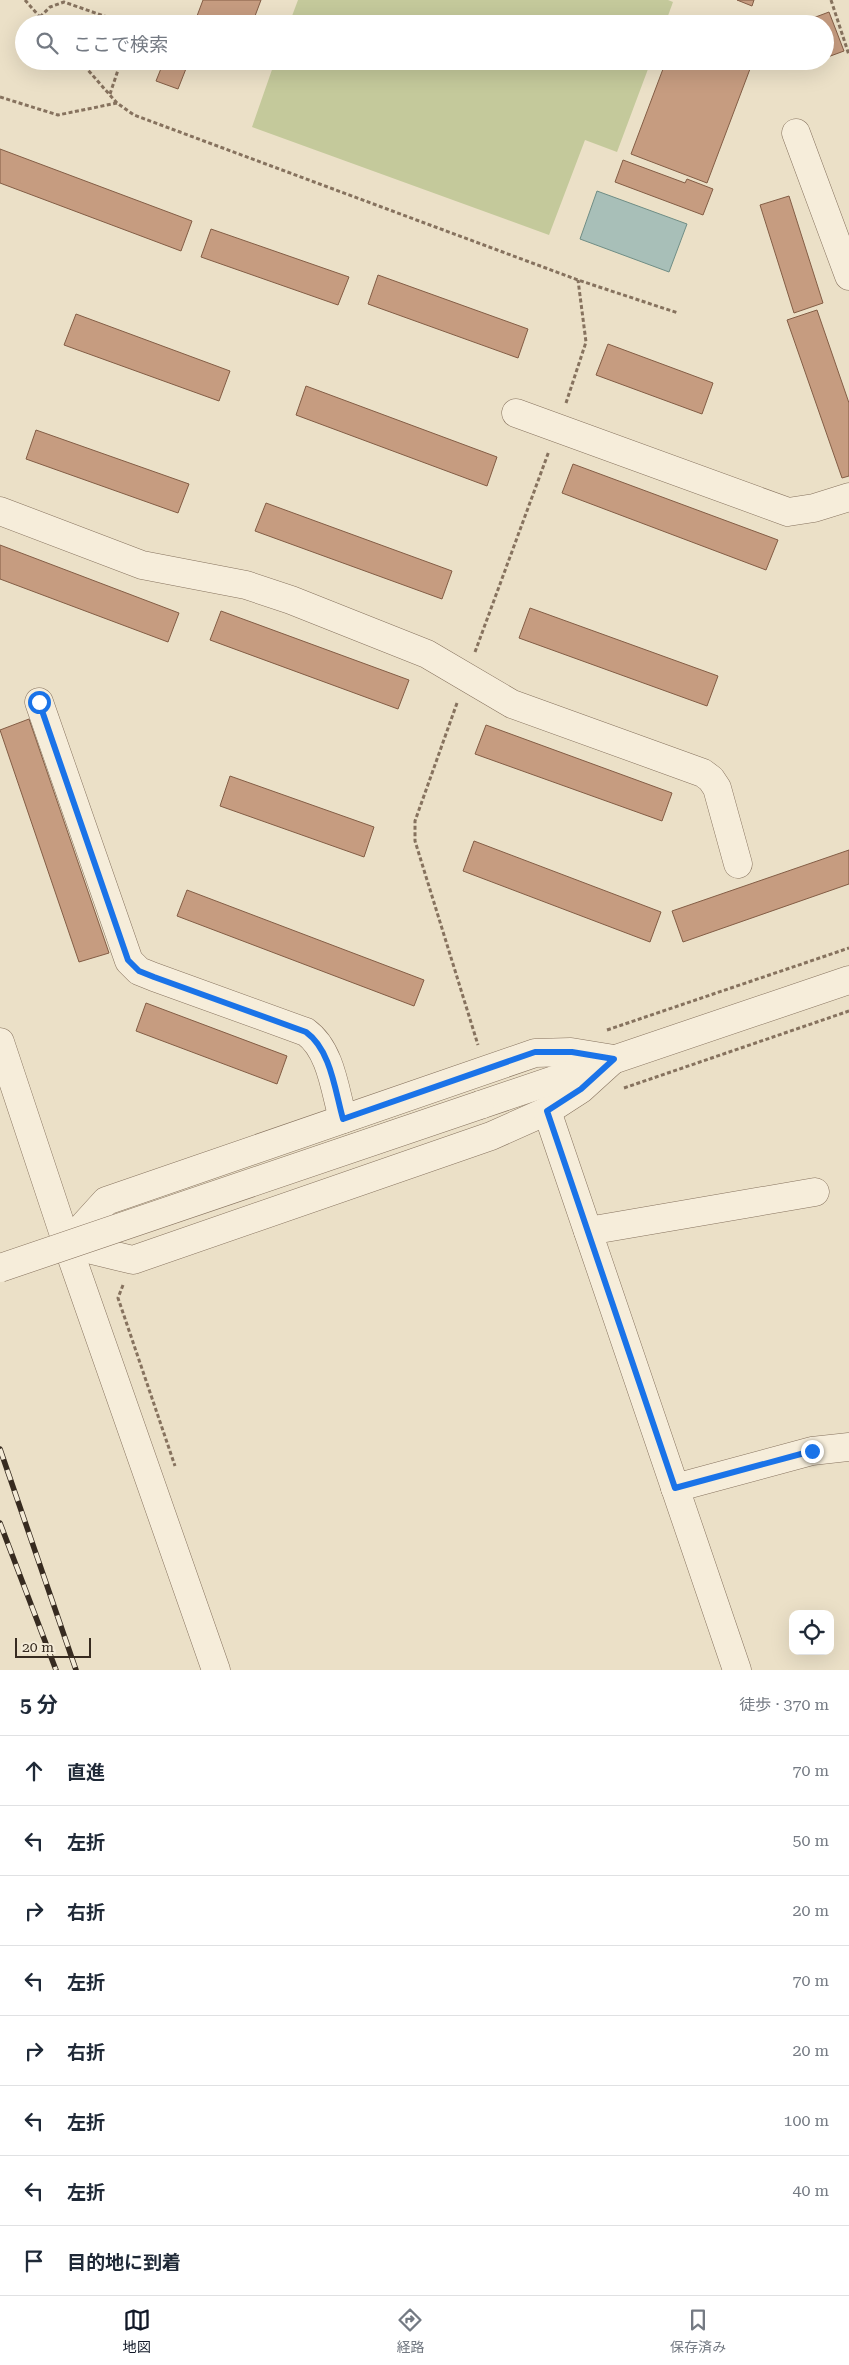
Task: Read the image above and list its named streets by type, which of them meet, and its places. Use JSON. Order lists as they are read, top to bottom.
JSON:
{
  "scale_bar": "20 m",
  "page": {
    "search": "ここで検索",
    "scale": "20 m",
    "heading": ["5 分", "徒歩 · 370 m"],
    "list": [
      ["直進", "70 m"],
      ["左折", "50 m"],
      ["右折", "20 m"],
      ["左折", "70 m"],
      ["右折", "20 m"],
      ["左折", "100 m"],
      ["左折", "40 m"],
      "目的地に到着"
    ],
    "nav": ["地図", "経路", "保存済み"]
  }
}
